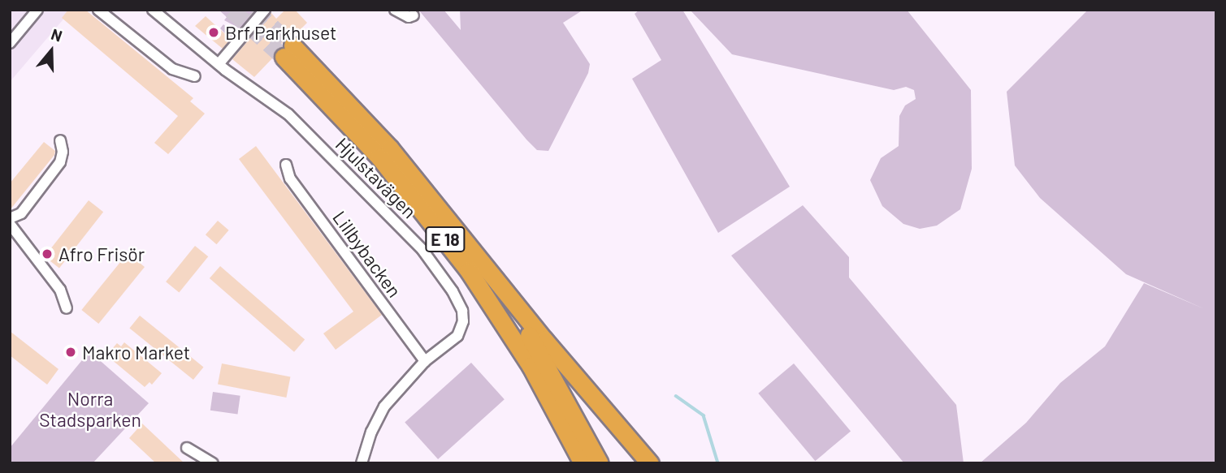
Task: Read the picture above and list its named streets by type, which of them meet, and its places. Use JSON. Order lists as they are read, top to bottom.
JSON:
{
  "streets": {
    "highway": ["E 18"],
    "street": ["Hjulstavägen", "Lillbybacken"]
  },
  "crossings": [
    ["Hjulstavägen", "Lillbybacken"]
  ],
  "parks": ["Norra Stadsparken"],
  "places": ["Brf Parkhuset", "Afro Frisör", "Makro Market"],
  "north": "top"
}
